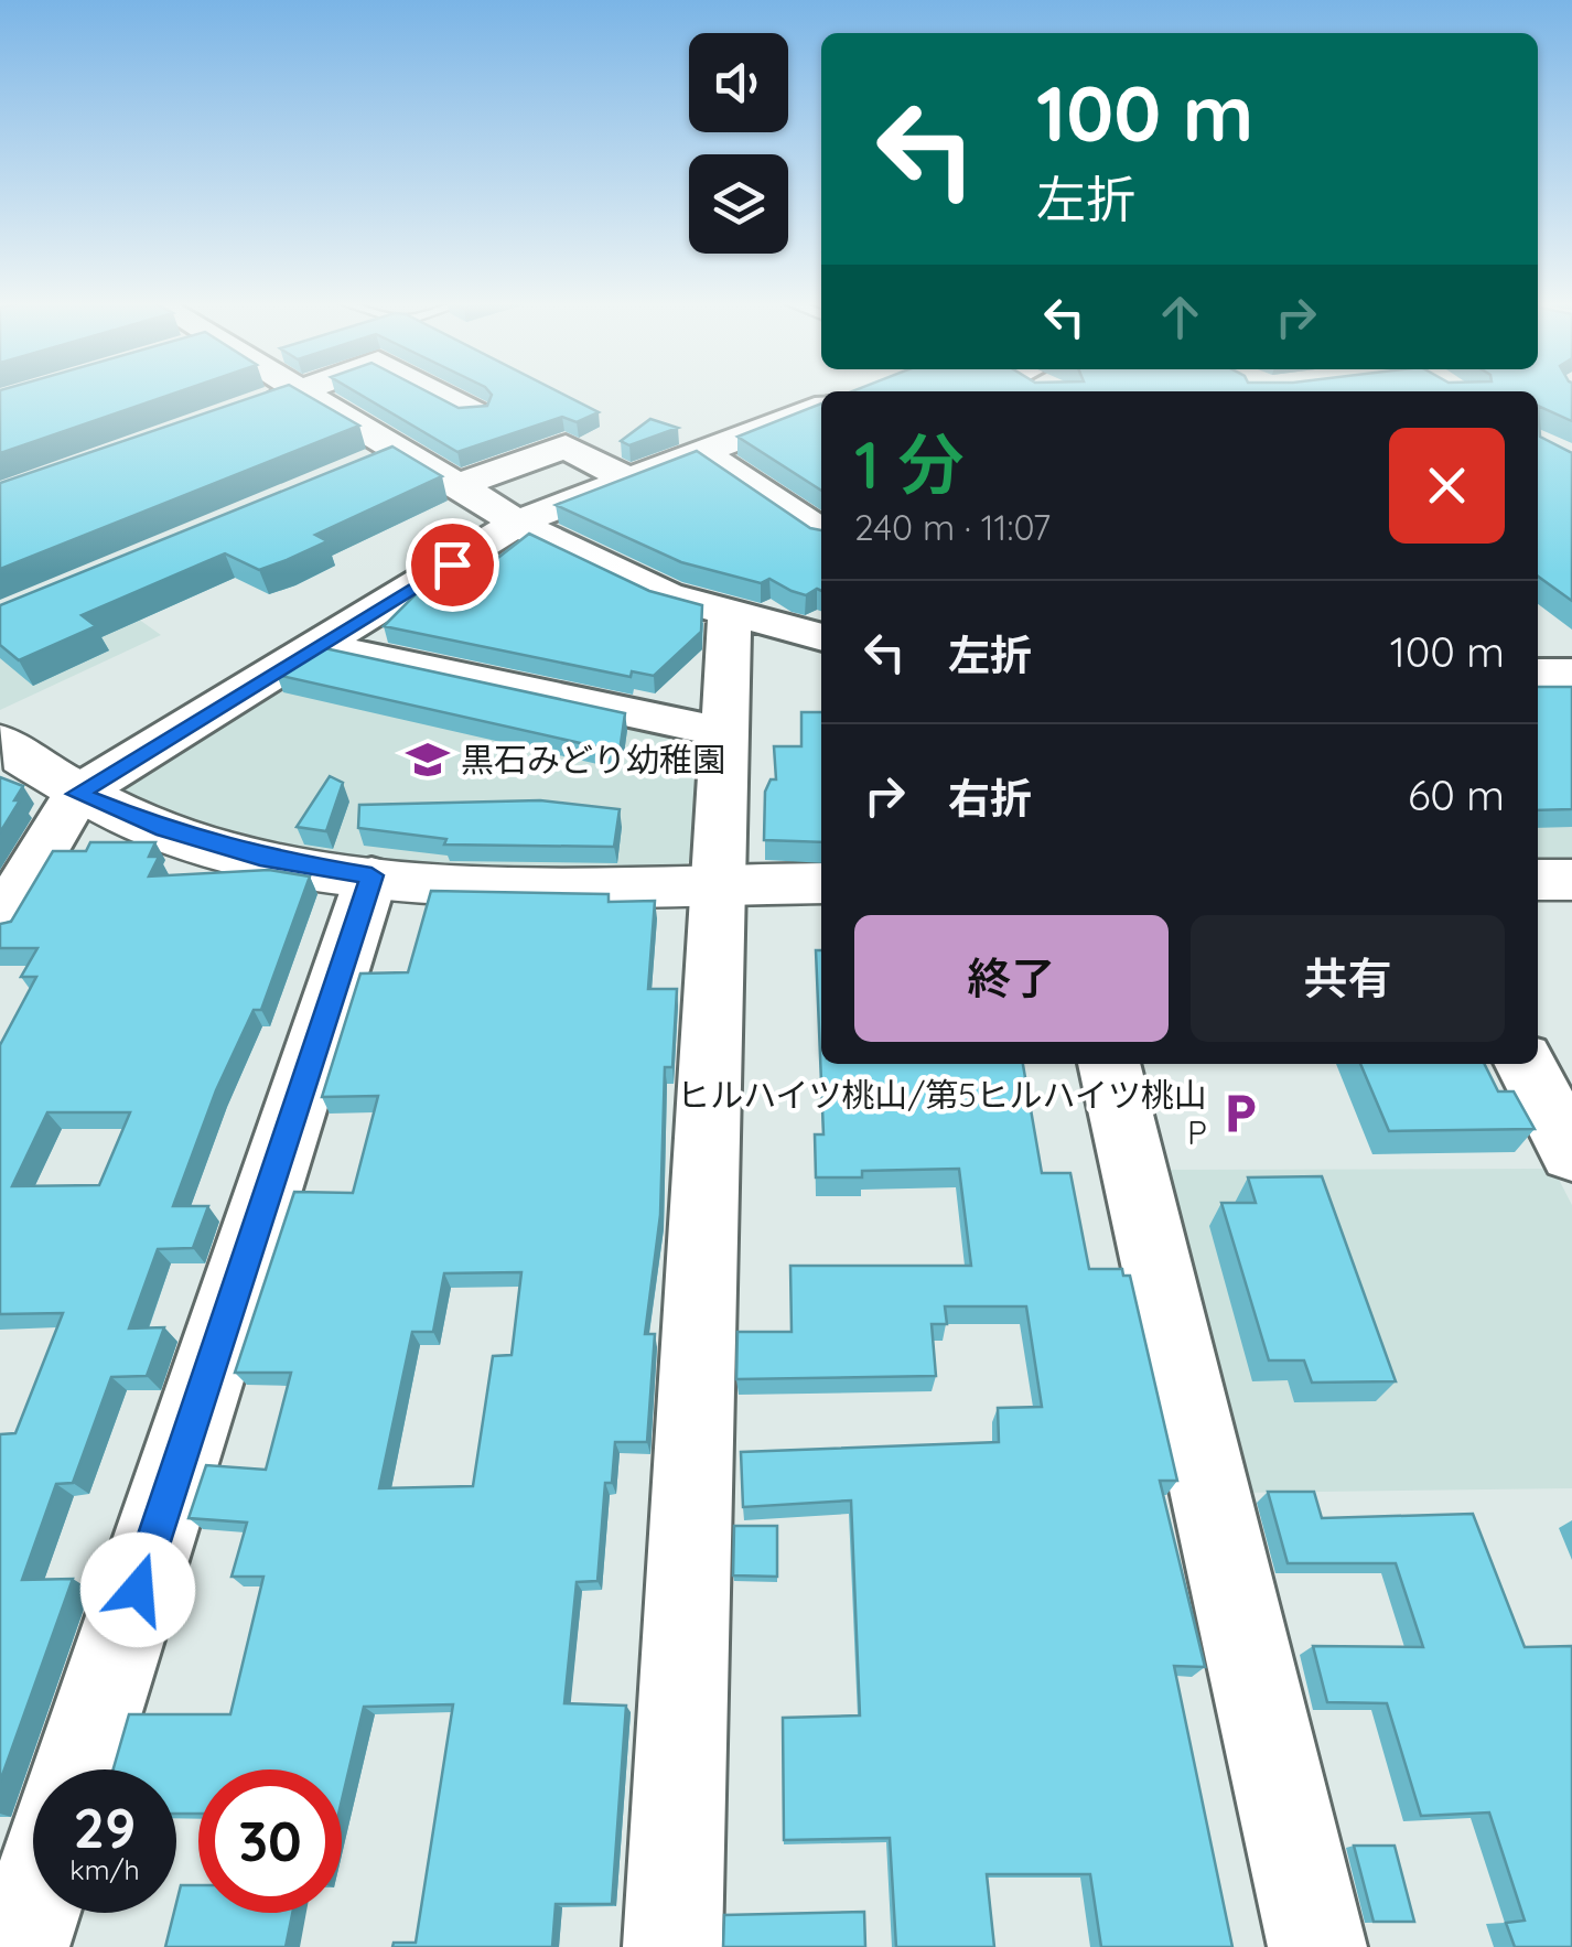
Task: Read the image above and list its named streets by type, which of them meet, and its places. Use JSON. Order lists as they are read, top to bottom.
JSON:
{
  "places": {
    "school or university": ["黒石みどり幼稚園"],
    "parking": ["ヒルハイツ桃山/第5ヒルハイツ桃山 P"]
  },
  "page": {
    "turn": ["100 m", "左折"],
    "heading": ["1 分", "240 m · 11:07"],
    "list": [
      {
        "name": "左折",
        "value": "100 m"
      },
      {
        "name": "右折",
        "value": "60 m"
      }
    ],
    "buttons": ["終了", "共有"],
    "speed": "29 km/h",
    "limit": "30"
  }
}
